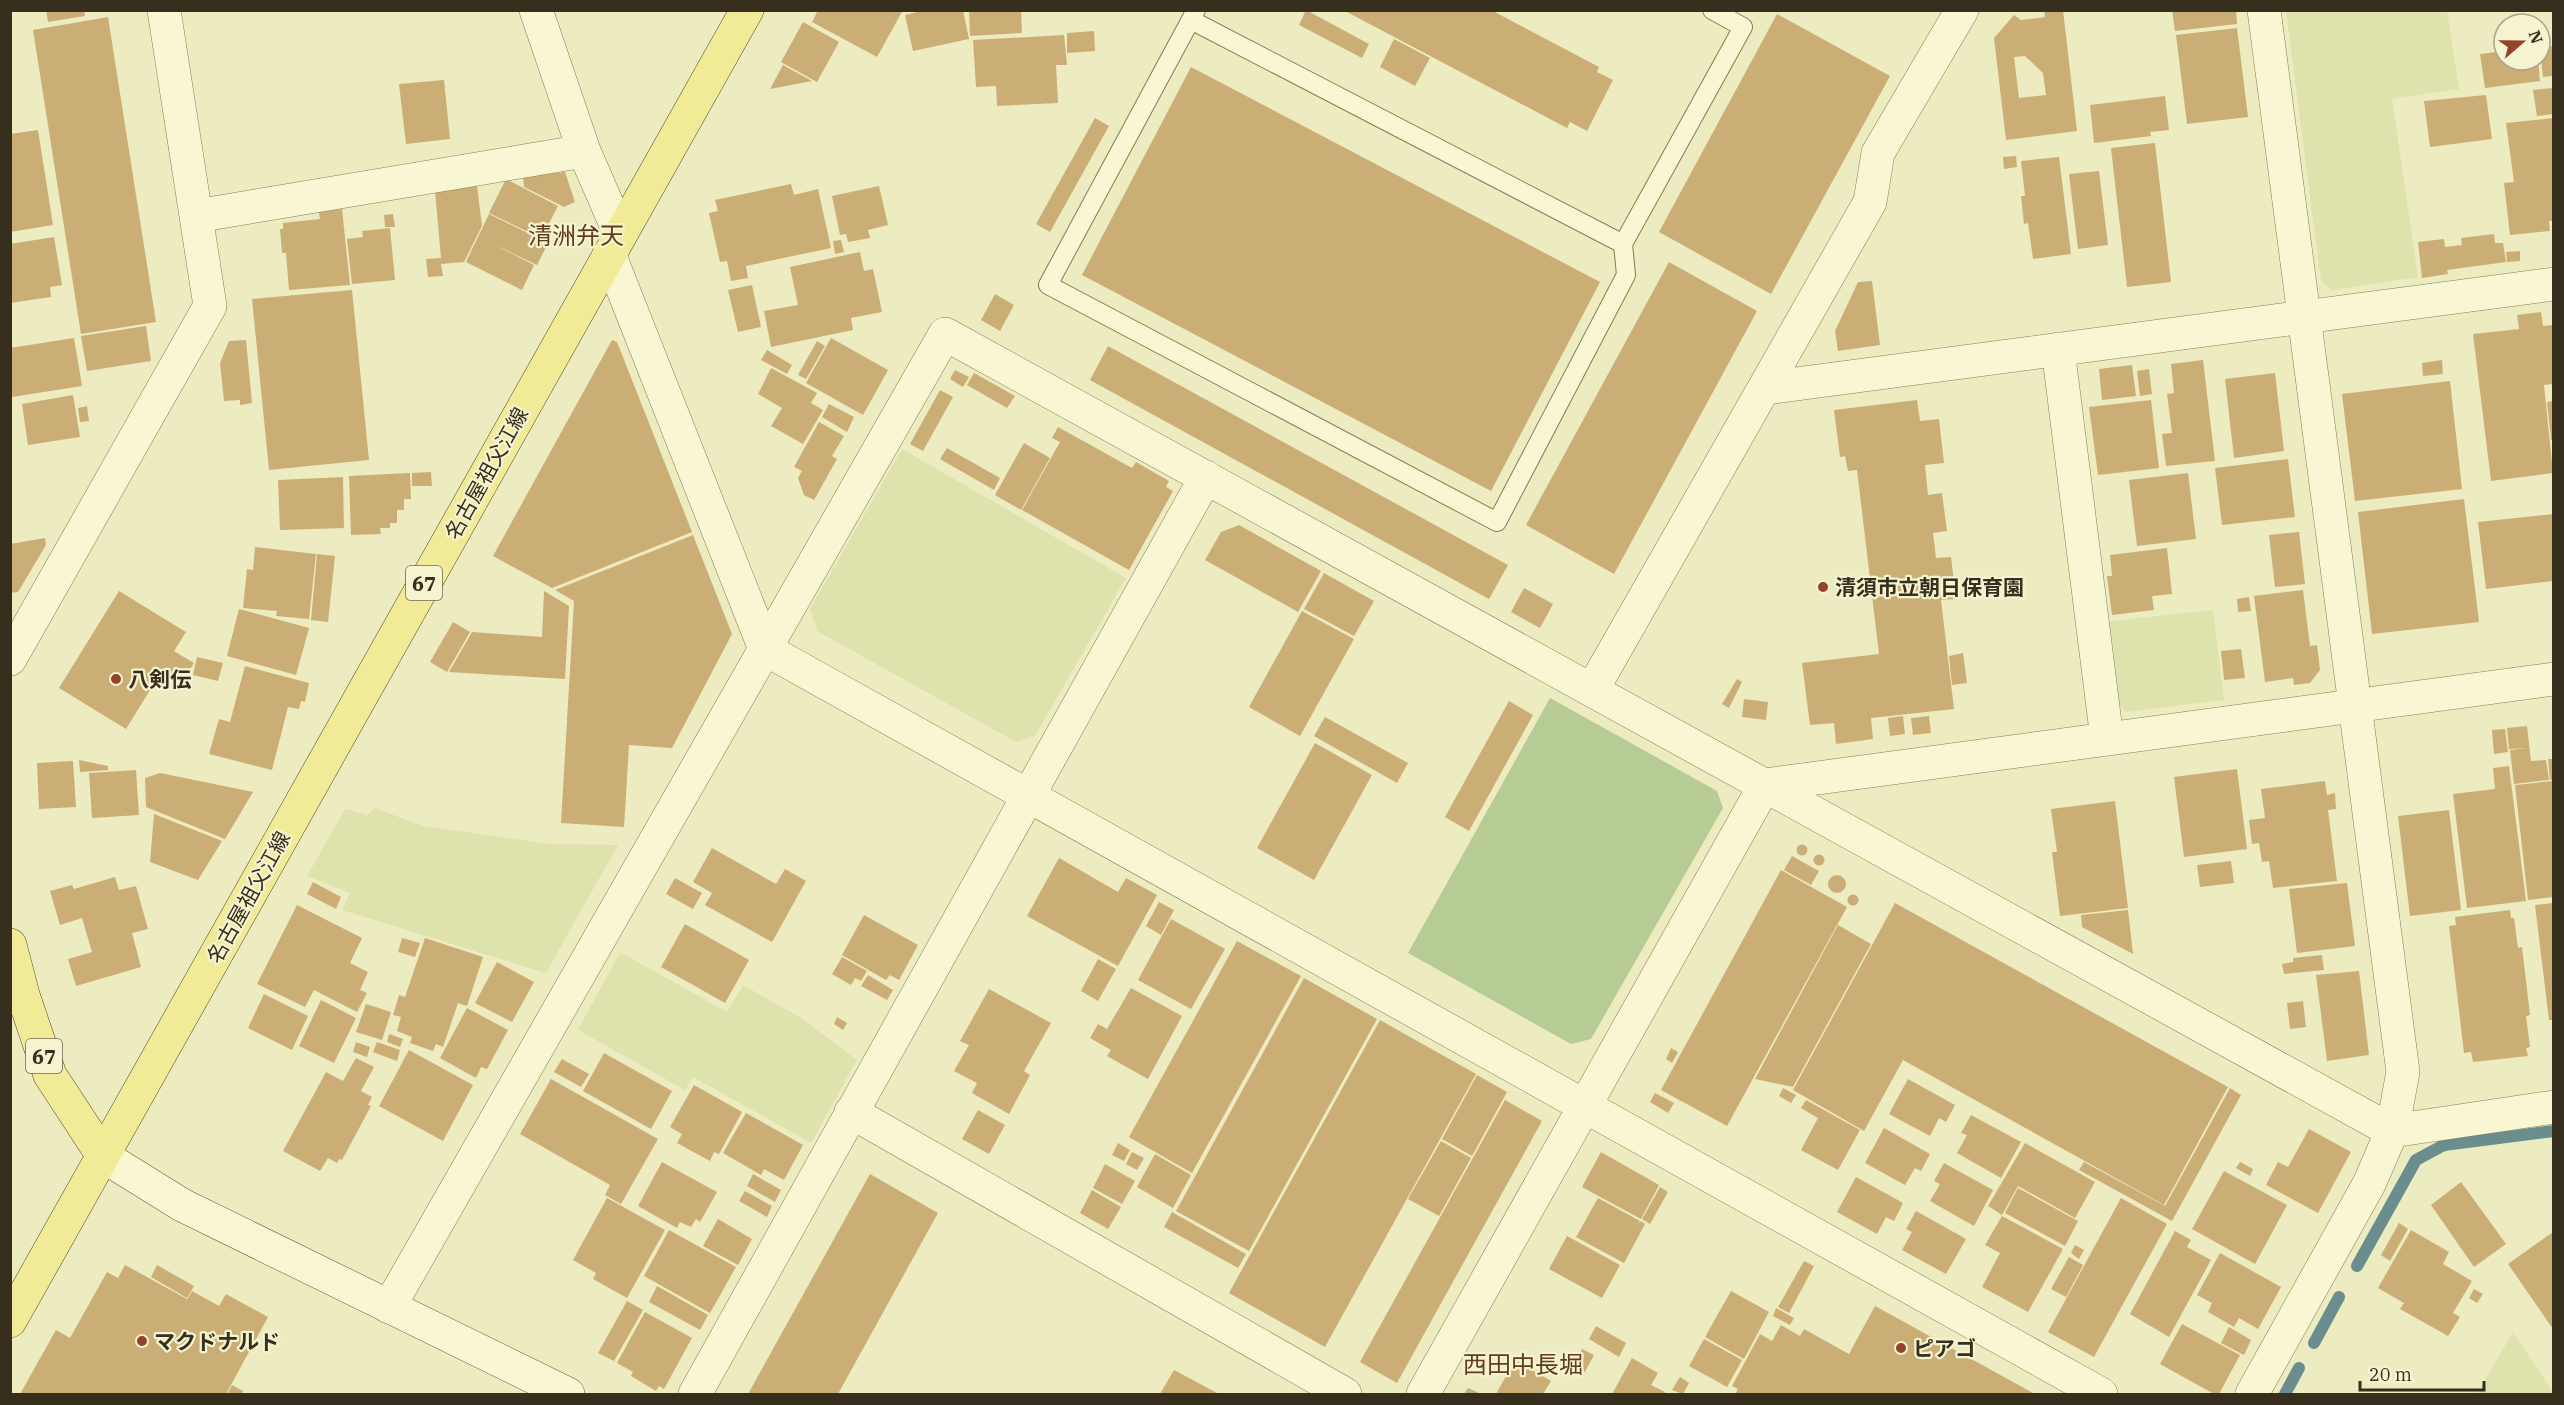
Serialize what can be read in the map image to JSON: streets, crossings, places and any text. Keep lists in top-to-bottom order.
{
  "streets": {
    "main road": ["名古屋祖父江線", "67"]
  },
  "crossings": [
    ["名古屋祖父江線", "67"]
  ],
  "districts": ["清洲弁天", "西田中長堀"],
  "places": [
    "清須市立朝日保育園",
    "八剣伝",
    "マクドナルド",
    "ピアゴ"
  ],
  "scale_bar": "20 m",
  "north": "right"
}
